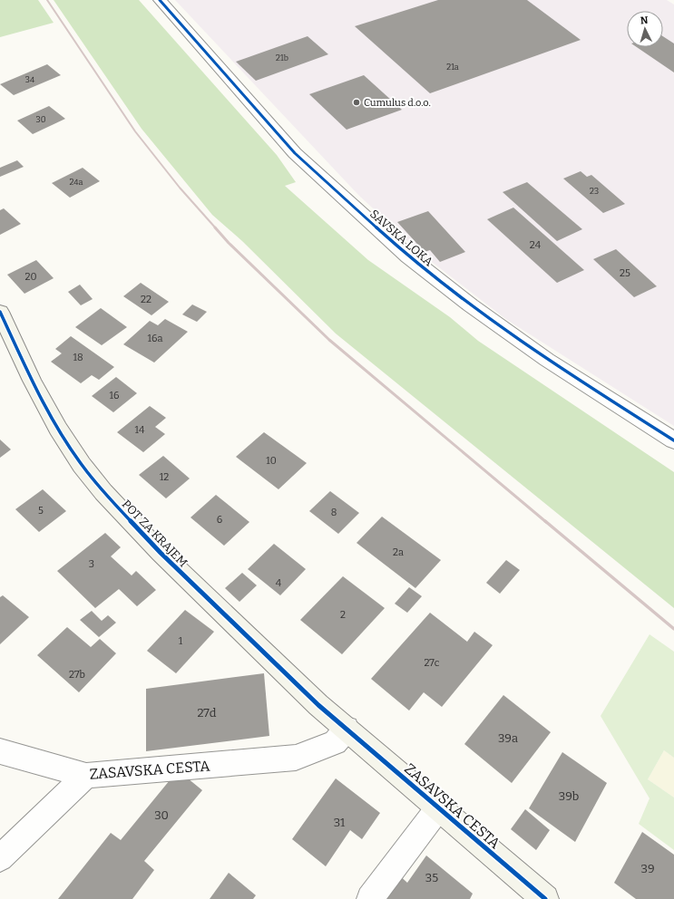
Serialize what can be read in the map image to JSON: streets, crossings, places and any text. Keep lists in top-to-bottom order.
{
  "streets": {
    "street": ["SAVSKA LOKA", "POT ZA KRAJEM", "ZASAVSKA CESTA"]
  },
  "crossings": [
    ["POT ZA KRAJEM", "ZASAVSKA CESTA"]
  ],
  "places": ["Cumulus d.o.o."],
  "house_numbers": [
    "21b",
    "21a",
    "34",
    "30",
    "24a",
    "23",
    "24",
    "25",
    "20",
    "22",
    "16a",
    "18",
    "16",
    "14",
    "10",
    "12",
    "5",
    "8",
    "6",
    "2a",
    "3",
    "4",
    "2",
    "1",
    "27c",
    "27b",
    "27d",
    "39a",
    "39b",
    "30",
    "31",
    "39",
    "35"
  ],
  "north": "top"
}
